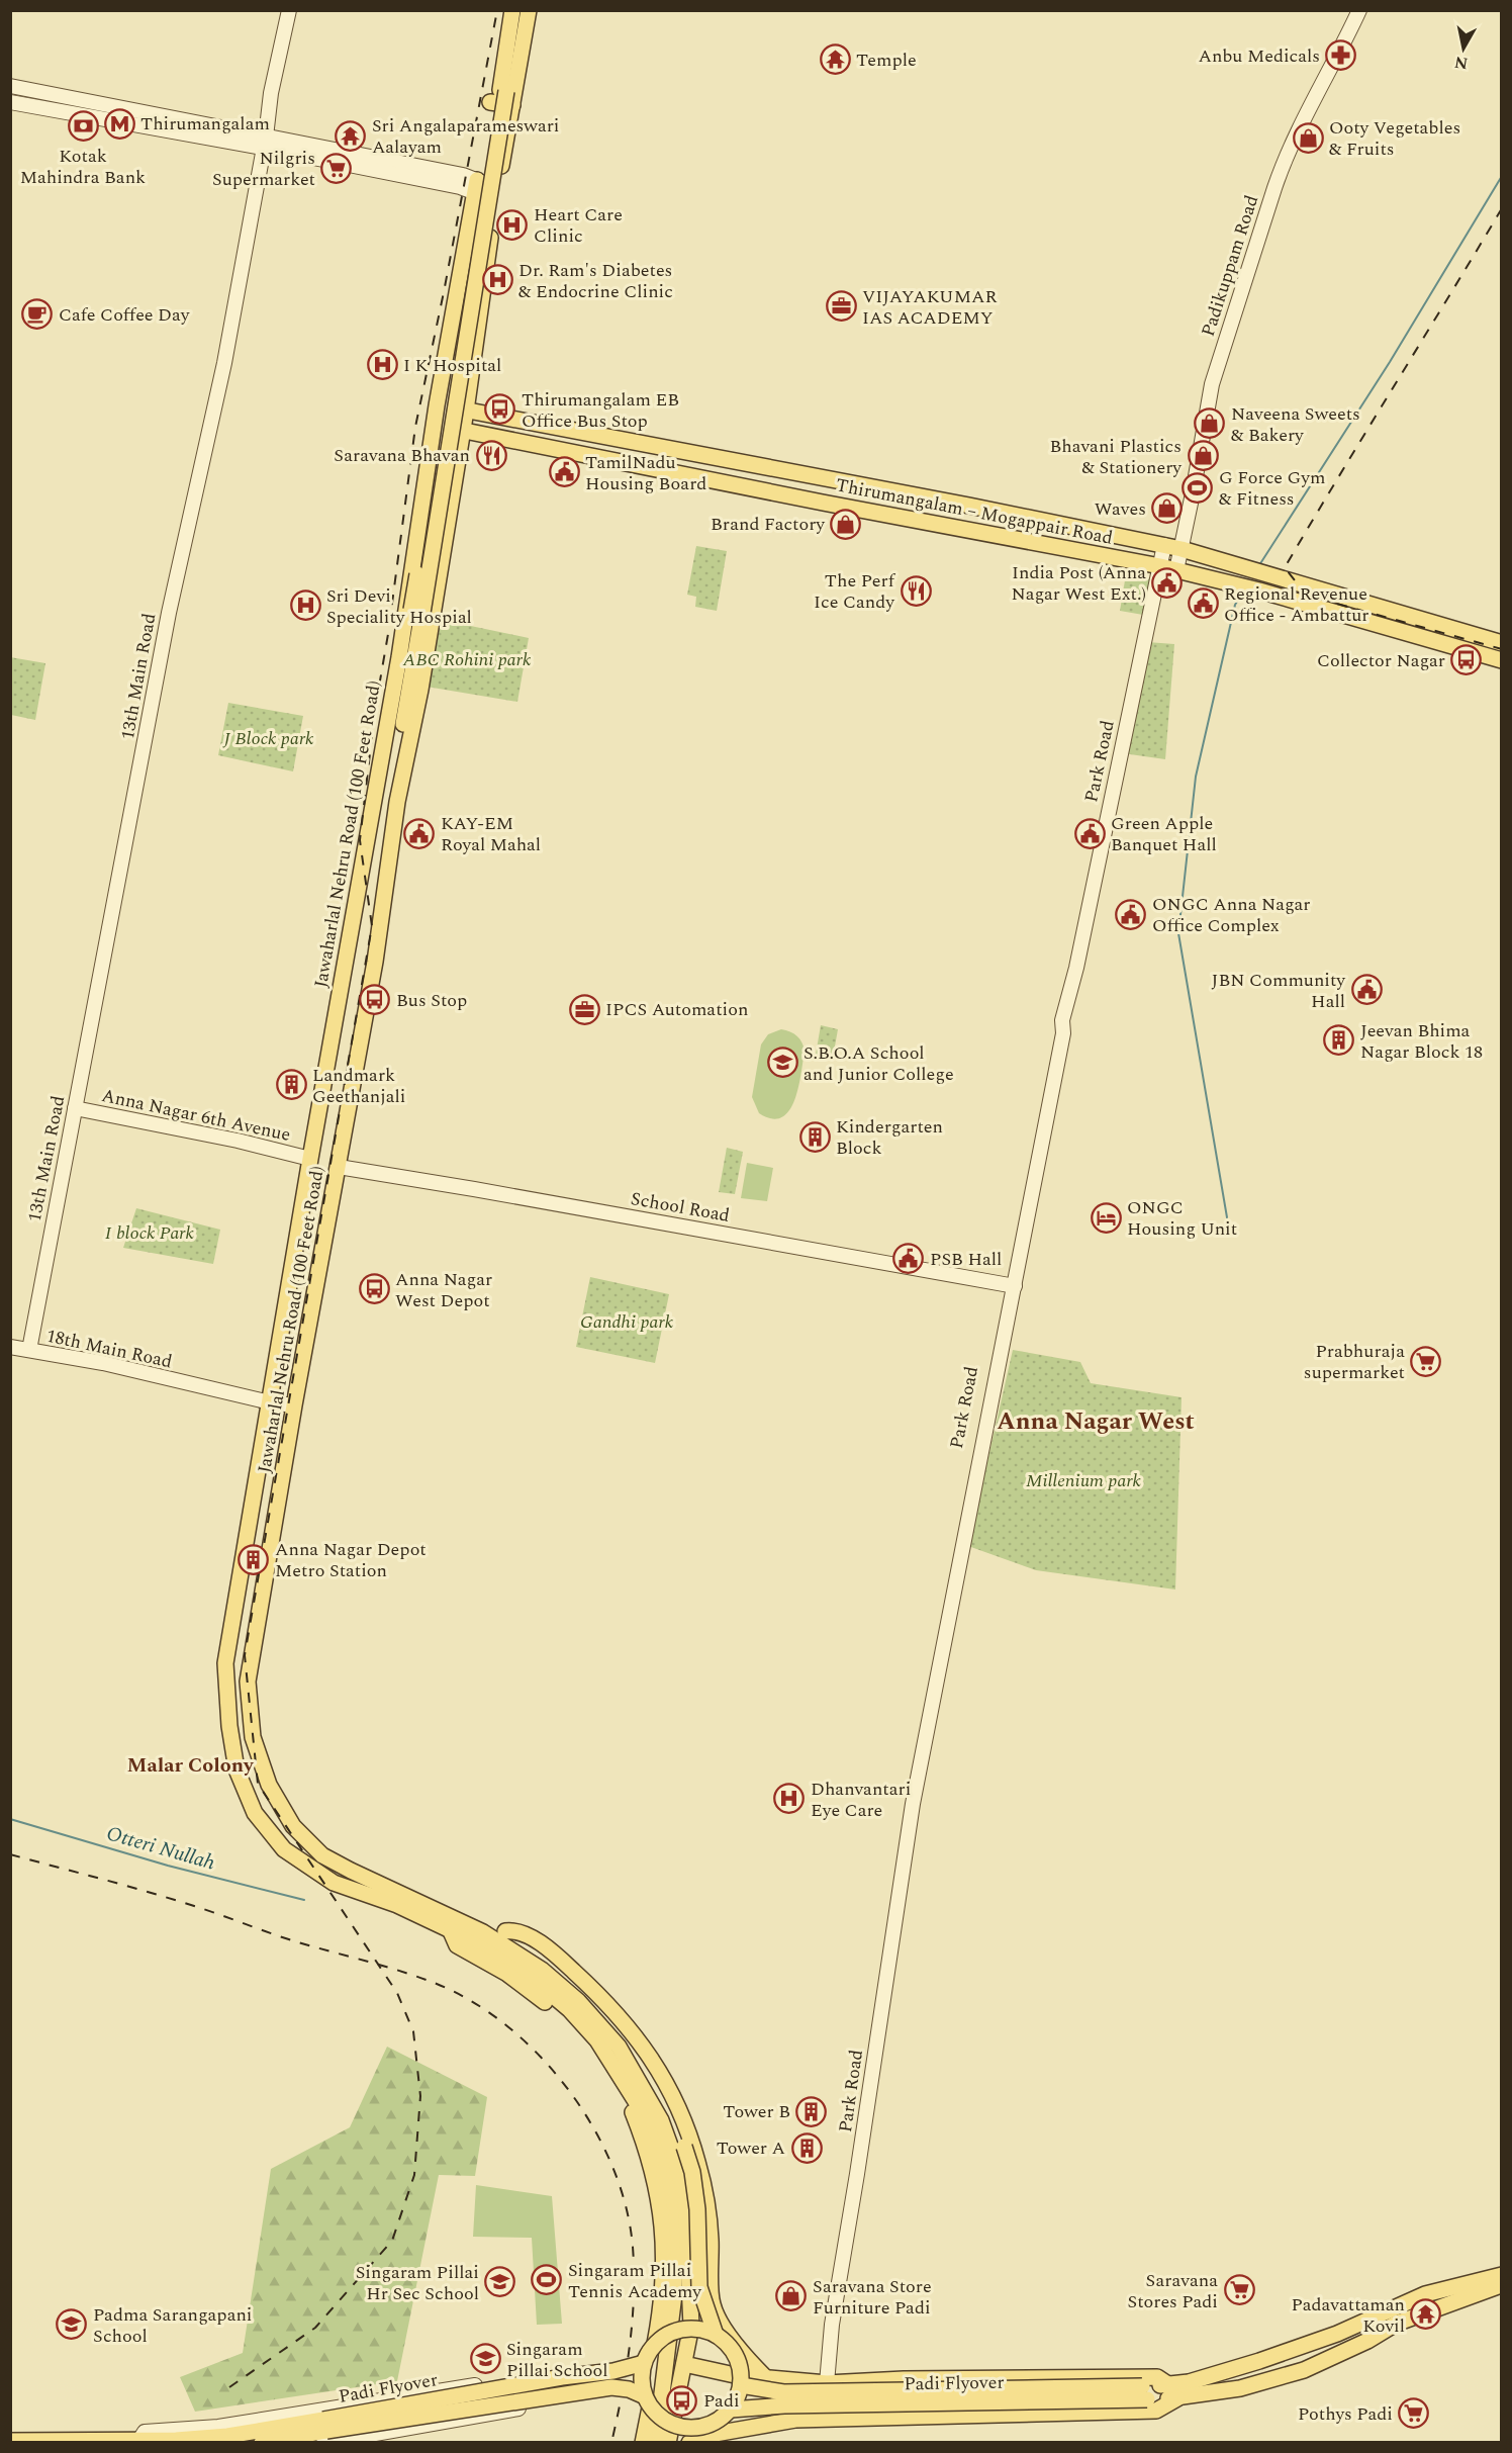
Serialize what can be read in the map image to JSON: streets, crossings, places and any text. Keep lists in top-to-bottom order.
{
  "streets": {
    "main road": ["Thirumangalam – Mogappair Road", "Jawaharlal Nehru Road (100 Feet Road)", "Padi Flyover"],
    "street": [
      "Padikuppam Road",
      "13th Main Road",
      "Park Road",
      "Anna Nagar 6th Avenue",
      "School Road",
      "18th Main Road"
    ]
  },
  "crossings": [
    ["Padikuppam Road", "Thirumangalam – Mogappair Road"],
    ["Thirumangalam – Mogappair Road", "Park Road"],
    ["Thirumangalam – Mogappair Road", "Jawaharlal Nehru Road (100 Feet Road)"],
    ["13th Main Road", "Anna Nagar 6th Avenue"],
    ["13th Main Road", "18th Main Road"],
    ["Park Road", "School Road"],
    ["Jawaharlal Nehru Road (100 Feet Road)", "Anna Nagar 6th Avenue"],
    ["Jawaharlal Nehru Road (100 Feet Road)", "School Road"],
    ["Jawaharlal Nehru Road (100 Feet Road)", "18th Main Road"]
  ],
  "districts": ["Anna Nagar West", "Malar Colony"],
  "water": ["Otteri Nullah"],
  "parks": [
    "ABC Rohini park",
    "J Block park",
    "I block Park",
    "Gandhi park",
    "Millenium park"
  ],
  "places": {
    "pharmacy": ["Anbu Medicals"],
    "temple": ["Temple", "Sri Angalaparameswari Aalayam", "Padavattaman Kovil"],
    "metro station": ["Thirumangalam"],
    "bank": ["Kotak Mahindra Bank"],
    "shop": [
      "Ooty Vegetables & Fruits",
      "Naveena Sweets & Bakery",
      "Bhavani Plastics & Stationery",
      "Waves",
      "Brand Factory",
      "Saravana Store Furniture Padi"
    ],
    "supermarket": [
      "Nilgris Supermarket",
      "Prabhuraja supermarket",
      "Saravana Stores Padi",
      "Pothys Padi"
    ],
    "hospital": [
      "Heart Care Clinic",
      "Dr. Ram's Diabetes & Endocrine Clinic",
      "I K Hospital",
      "Sri Devi Speciality Hospial",
      "Dhanvantari Eye Care"
    ],
    "office": ["VIJAYAKUMAR IAS ACADEMY", "IPCS Automation"],
    "cafe": ["Cafe Coffee Day"],
    "bus stop": [
      "Thirumangalam EB Office Bus Stop",
      "Collector Nagar",
      "Bus Stop",
      "Anna Nagar West Depot",
      "Padi"
    ],
    "restaurant": ["Saravana Bhavan", "The Perf Ice Candy"],
    "public building": [
      "TamilNadu Housing Board",
      "India Post (Anna Nagar West Ext.)",
      "Regional Revenue Office - Ambattur",
      "KAY-EM Royal Mahal",
      "Green Apple Banquet Hall",
      "ONGC Anna Nagar Office Complex",
      "JBN Community Hall",
      "PSB Hall"
    ],
    "sports": ["G Force Gym & Fitness", "Singaram Pillai Tennis Academy"],
    "building": [
      "Jeevan Bhima Nagar Block 18",
      "Landmark Geethanjali",
      "Kindergarten Block",
      "Anna Nagar Depot Metro Station",
      "Tower B",
      "Tower A"
    ],
    "school or university": [
      "S.B.O.A School and Junior College",
      "Singaram Pillai Hr Sec School",
      "Padma Sarangapani School",
      "Singaram Pillai School"
    ],
    "hotel": ["ONGC Housing Unit"]
  },
  "north": "bottom"
}
